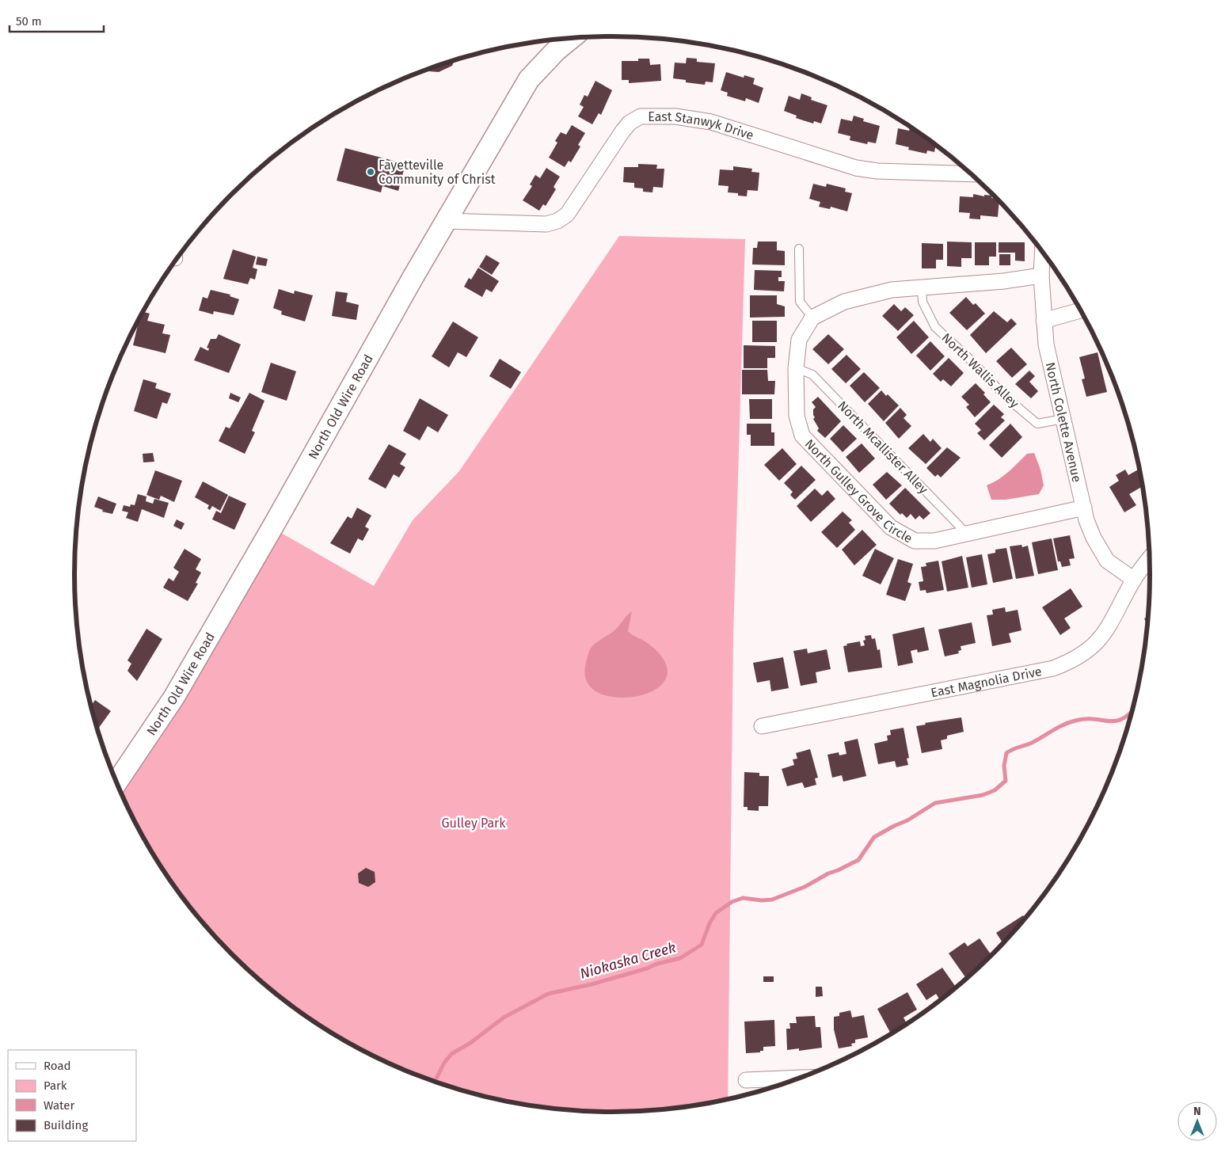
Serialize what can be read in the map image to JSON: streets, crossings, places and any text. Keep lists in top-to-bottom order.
{
  "streets": {
    "street": [
      "East Stanwyk Drive",
      "North Old Wire Road",
      "North Colette Avenue",
      "North Gulley Grove Circle",
      "East Magnolia Drive"
    ],
    "lane": ["North Wallis Alley", "North Mcallister Alley"]
  },
  "crossings": [
    ["East Stanwyk Drive", "North Old Wire Road"],
    ["North Wallis Alley", "North Colette Avenue"],
    ["North Colette Avenue", "North Gulley Grove Circle"],
    ["North Colette Avenue", "East Magnolia Drive"],
    ["North Mcallister Alley", "North Gulley Grove Circle"]
  ],
  "water": ["Niokaska Creek"],
  "parks": ["Gulley Park"],
  "places": ["Fayetteville Community of Christ"],
  "legend": [
    "Road",
    "Park",
    "Water",
    "Building"
  ],
  "scale_bar": "50 m",
  "north": "top"
}
